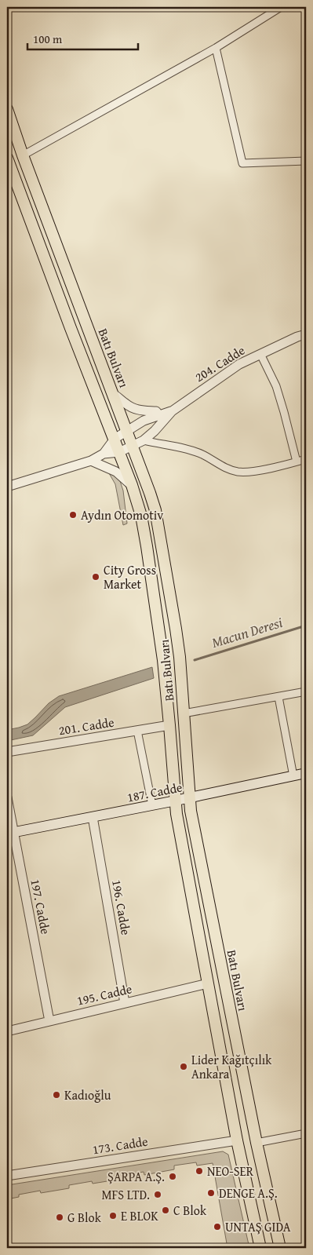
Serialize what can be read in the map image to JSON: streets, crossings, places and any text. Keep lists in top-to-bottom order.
{
  "streets": {
    "main road": ["Batı Bulvarı", "187. Cadde"],
    "street": [
      "204. Cadde",
      "201. Cadde",
      "197. Cadde",
      "196. Cadde",
      "195. Cadde",
      "173. Cadde"
    ]
  },
  "crossings": [
    ["Batı Bulvarı", "204. Cadde"],
    ["Batı Bulvarı", "201. Cadde"],
    ["Batı Bulvarı", "187. Cadde"],
    ["Batı Bulvarı", "195. Cadde"],
    ["Batı Bulvarı", "173. Cadde"],
    ["187. Cadde", "197. Cadde"],
    ["187. Cadde", "196. Cadde"],
    ["197. Cadde", "195. Cadde"],
    ["196. Cadde", "195. Cadde"]
  ],
  "water": ["Macun Deresi"],
  "places": [
    "Aydın Otomotiv",
    "City Gross Market",
    "Lider Kağıtçılık Ankara",
    "Kadıoğlu",
    "NEO-SER",
    "ŞARPA A.Ş.",
    "DENGE A.Ş.",
    "MFS LTD.",
    "C Blok",
    "E BLOK",
    "G Blok",
    "UNTAŞ GIDA"
  ],
  "scale_bar": "100 m"
}
